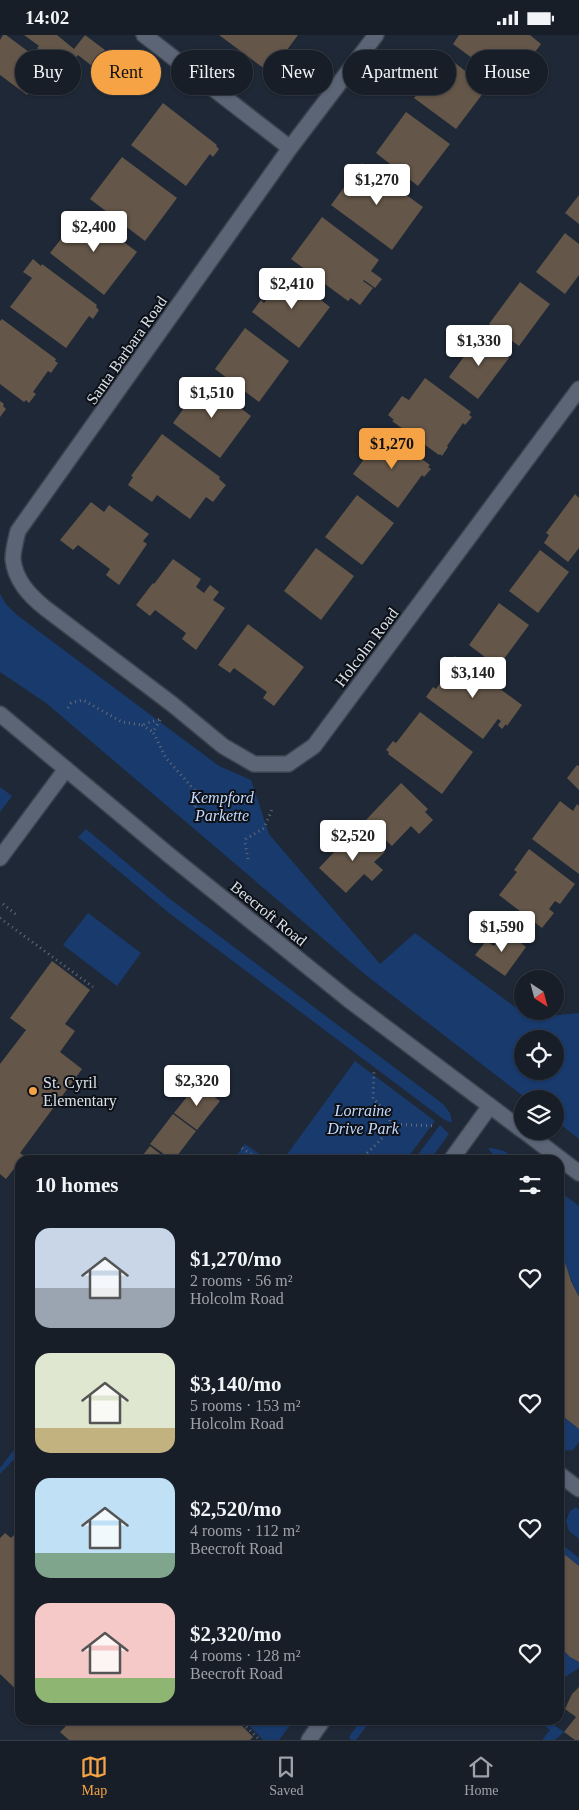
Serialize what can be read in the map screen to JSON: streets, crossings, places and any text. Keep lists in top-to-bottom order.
{
  "streets": {
    "street": ["Santa Barbara Road", "Holcolm Road", "Beecroft Road"]
  },
  "crossings": [
    ["Santa Barbara Road", "Holcolm Road"]
  ],
  "parks": ["Kempford Parkette", "Lorraine Drive Park"],
  "places": ["St. Cyril Elementary"],
  "north": "bottom right",
  "page": {
    "status": "14:02",
    "chip": [
      "Buy",
      "Rent",
      "Filters",
      "New",
      "Apartment",
      "House"
    ],
    "price": [
      "$1,270",
      "$2,400",
      "$2,410",
      "$1,330",
      "$1,510",
      "$1,270",
      "$3,140",
      "$2,520",
      "$1,590",
      "$2,320"
    ],
    "heading": "10 homes",
    "list": [
      {
        "name": "$1,270/mo",
        "note": "2 rooms · 56 m² · Holcolm Road"
      },
      {
        "name": "$3,140/mo",
        "note": "5 rooms · 153 m² · Holcolm Road"
      },
      {
        "name": "$2,520/mo",
        "note": "4 rooms · 112 m² · Beecroft Road"
      },
      {
        "name": "$2,320/mo",
        "note": "4 rooms · 128 m² · Beecroft Road"
      }
    ],
    "tabs": ["Map", "Saved", "Home"]
  }
}
